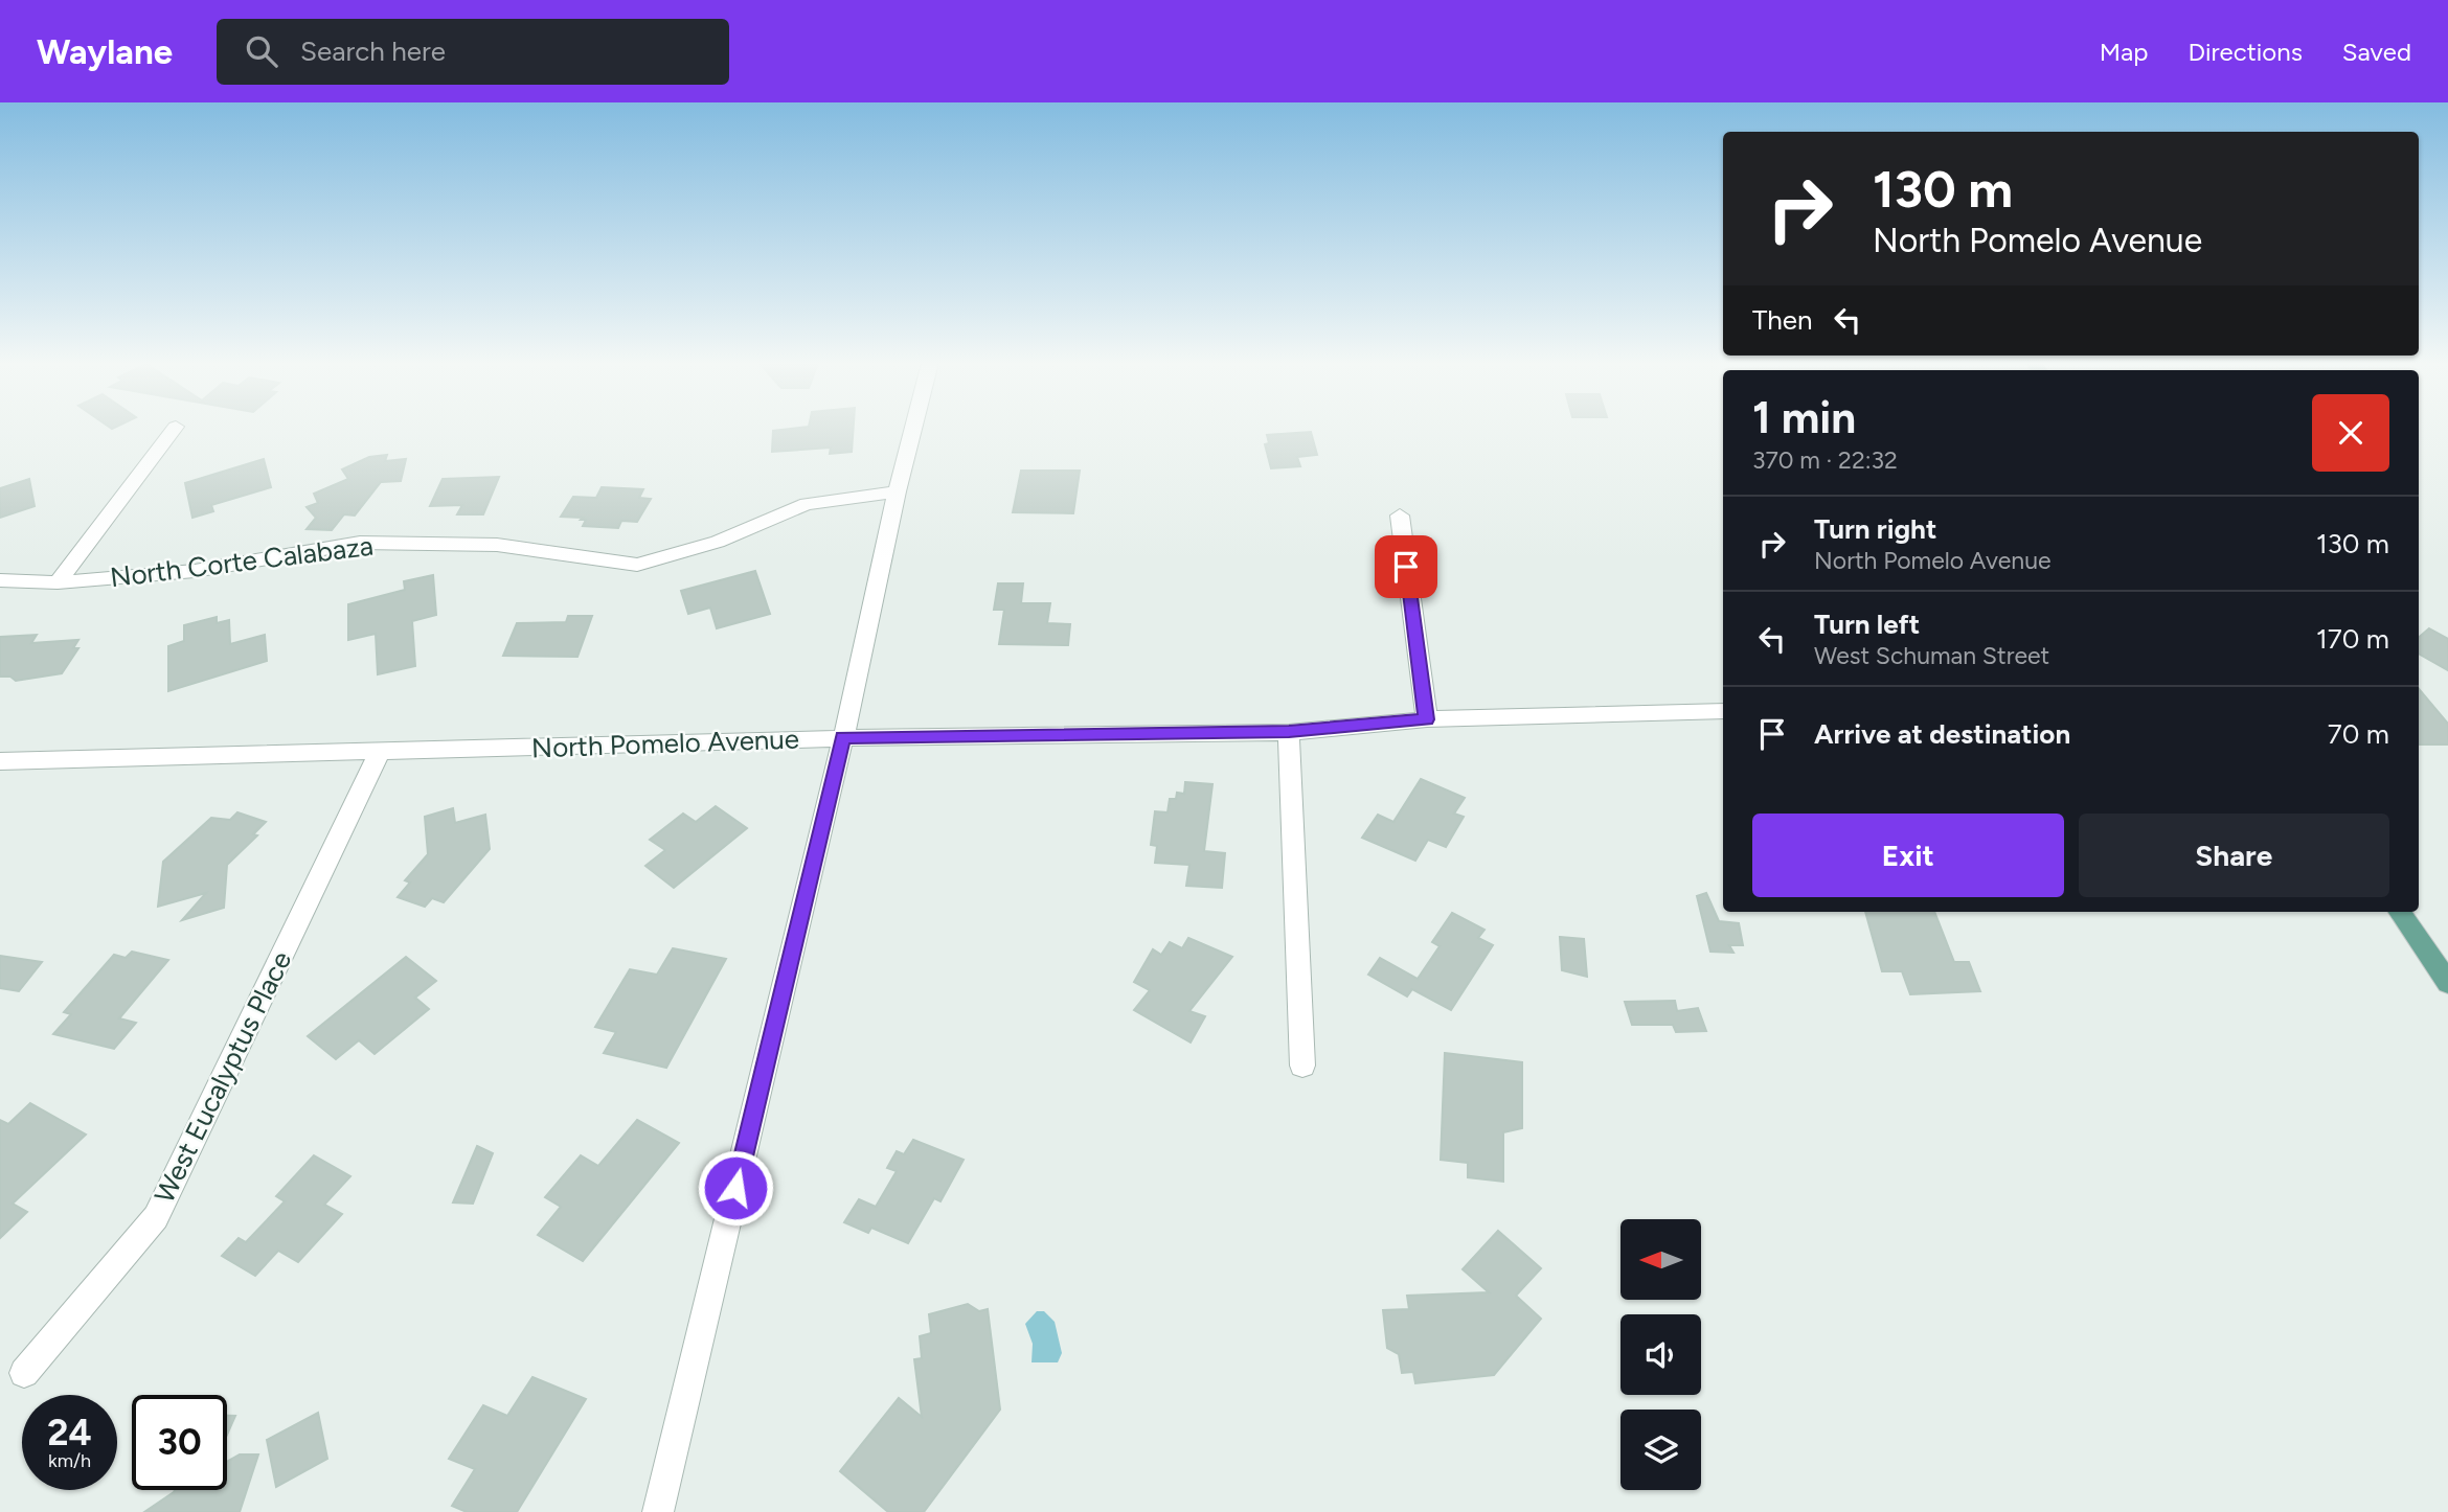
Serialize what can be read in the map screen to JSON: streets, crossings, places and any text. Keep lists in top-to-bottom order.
{
  "streets": {
    "street": ["North Corte Calabaza", "North Pomelo Avenue", "West Eucalyptus Place"]
  },
  "crossings": [
    ["North Pomelo Avenue", "West Eucalyptus Place"]
  ],
  "north": "left",
  "page": {
    "header": "Waylane",
    "search": "Search here",
    "nav": ["Map", "Directions", "Saved"],
    "turn": ["130 m", "North Pomelo Avenue"],
    "then": "Then",
    "heading": ["1 min", "370 m · 22:32"],
    "list": [
      {
        "name": "Turn right",
        "note": "North Pomelo Avenue",
        "value": "130 m"
      },
      {
        "name": "Turn left",
        "note": "West Schuman Street",
        "value": "170 m"
      },
      {
        "name": "Arrive at destination",
        "value": "70 m"
      }
    ],
    "buttons": ["Exit", "Share"],
    "speed": "24 km/h",
    "limit": "30"
  }
}
